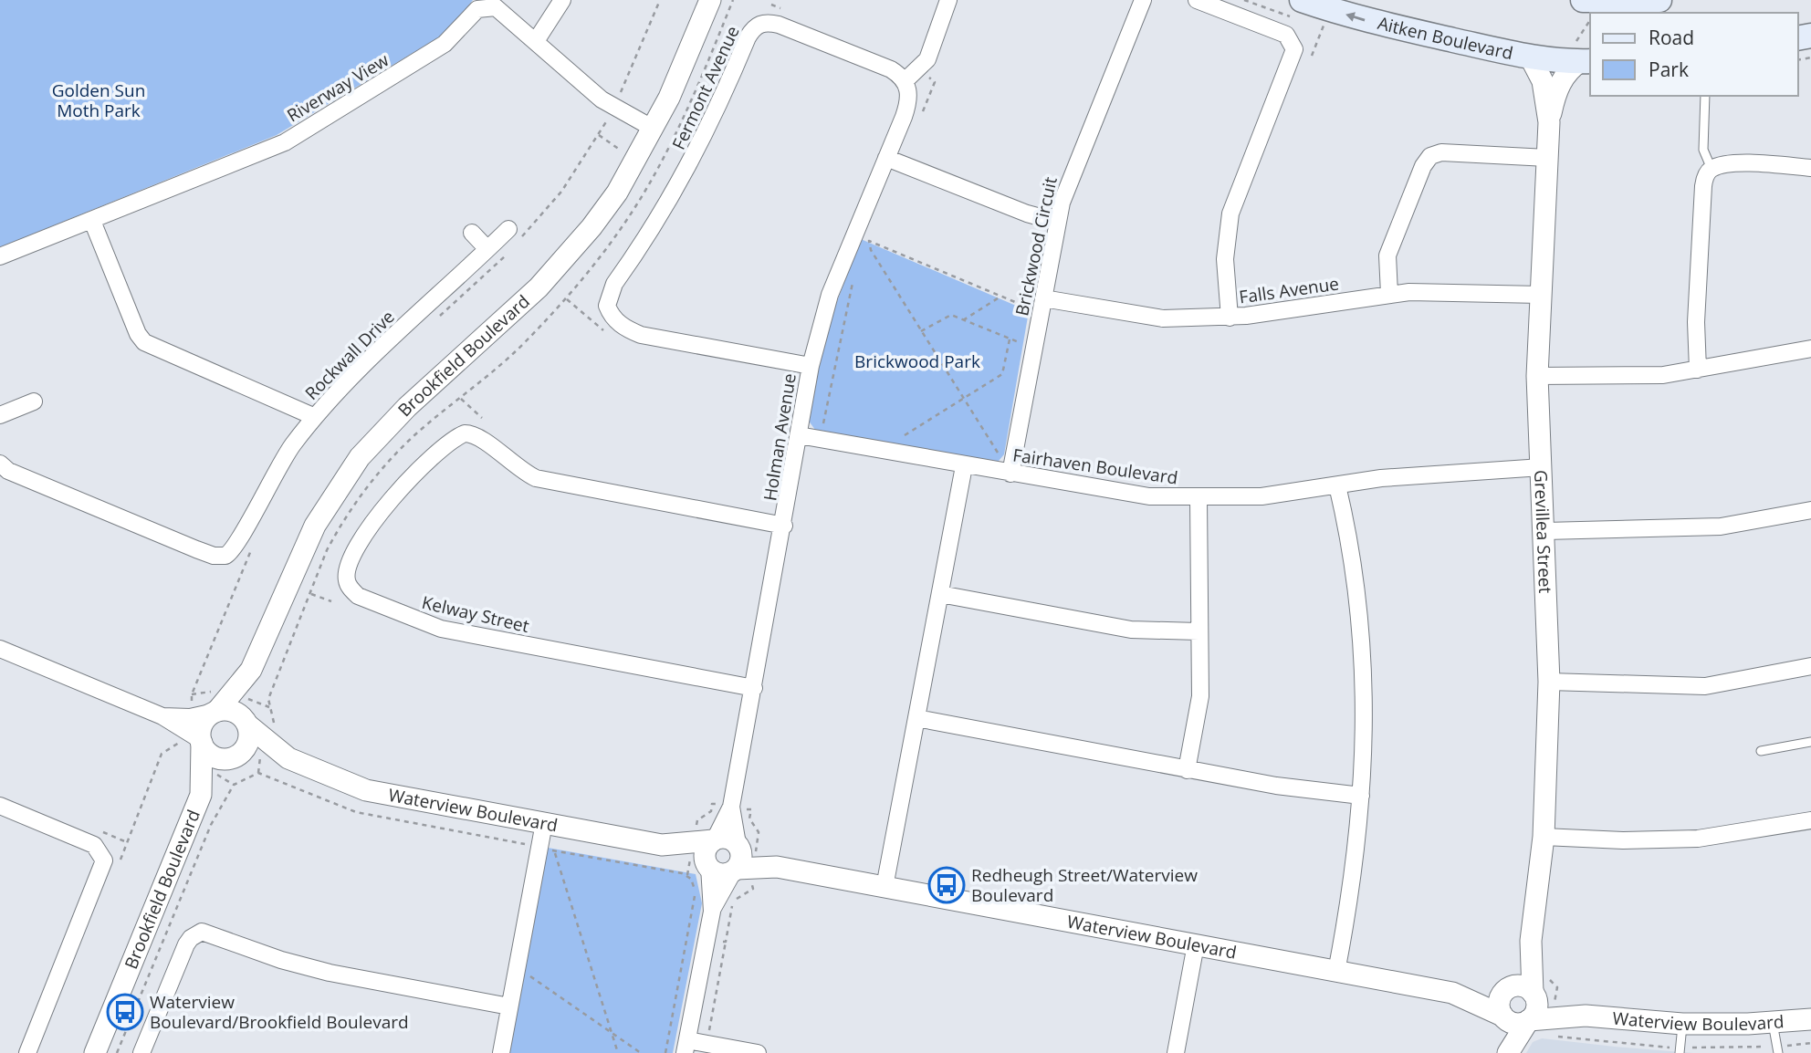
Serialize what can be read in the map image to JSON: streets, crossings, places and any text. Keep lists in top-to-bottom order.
{
  "streets": {
    "main road": ["Aitken Boulevard"],
    "street": [
      "Riverway View",
      "Fermont Avenue",
      "Brickwood Circuit",
      "Falls Avenue",
      "Rockwall Drive",
      "Brookfield Boulevard",
      "Holman Avenue",
      "Fairhaven Boulevard",
      "Grevillea Street",
      "Kelway Street",
      "Waterview Boulevard"
    ]
  },
  "crossings": [
    ["Riverway View", "Brookfield Boulevard"],
    ["Fermont Avenue", "Holman Avenue"],
    ["Brickwood Circuit", "Falls Avenue"],
    ["Brickwood Circuit", "Fairhaven Boulevard"],
    ["Falls Avenue", "Grevillea Street"],
    ["Brookfield Boulevard", "Waterview Boulevard"],
    ["Holman Avenue", "Fairhaven Boulevard"],
    ["Holman Avenue", "Kelway Street"],
    ["Holman Avenue", "Waterview Boulevard"],
    ["Fairhaven Boulevard", "Grevillea Street"],
    ["Grevillea Street", "Waterview Boulevard"]
  ],
  "one_way": ["Aitken Boulevard"],
  "parks": ["Golden Sun Moth Park", "Brickwood Park"],
  "places": {
    "bus stop": ["Redheugh Street/Waterview Boulevard", "Waterview Boulevard/Brookfield Boulevard"]
  },
  "legend": ["Road", "Park"]
}
